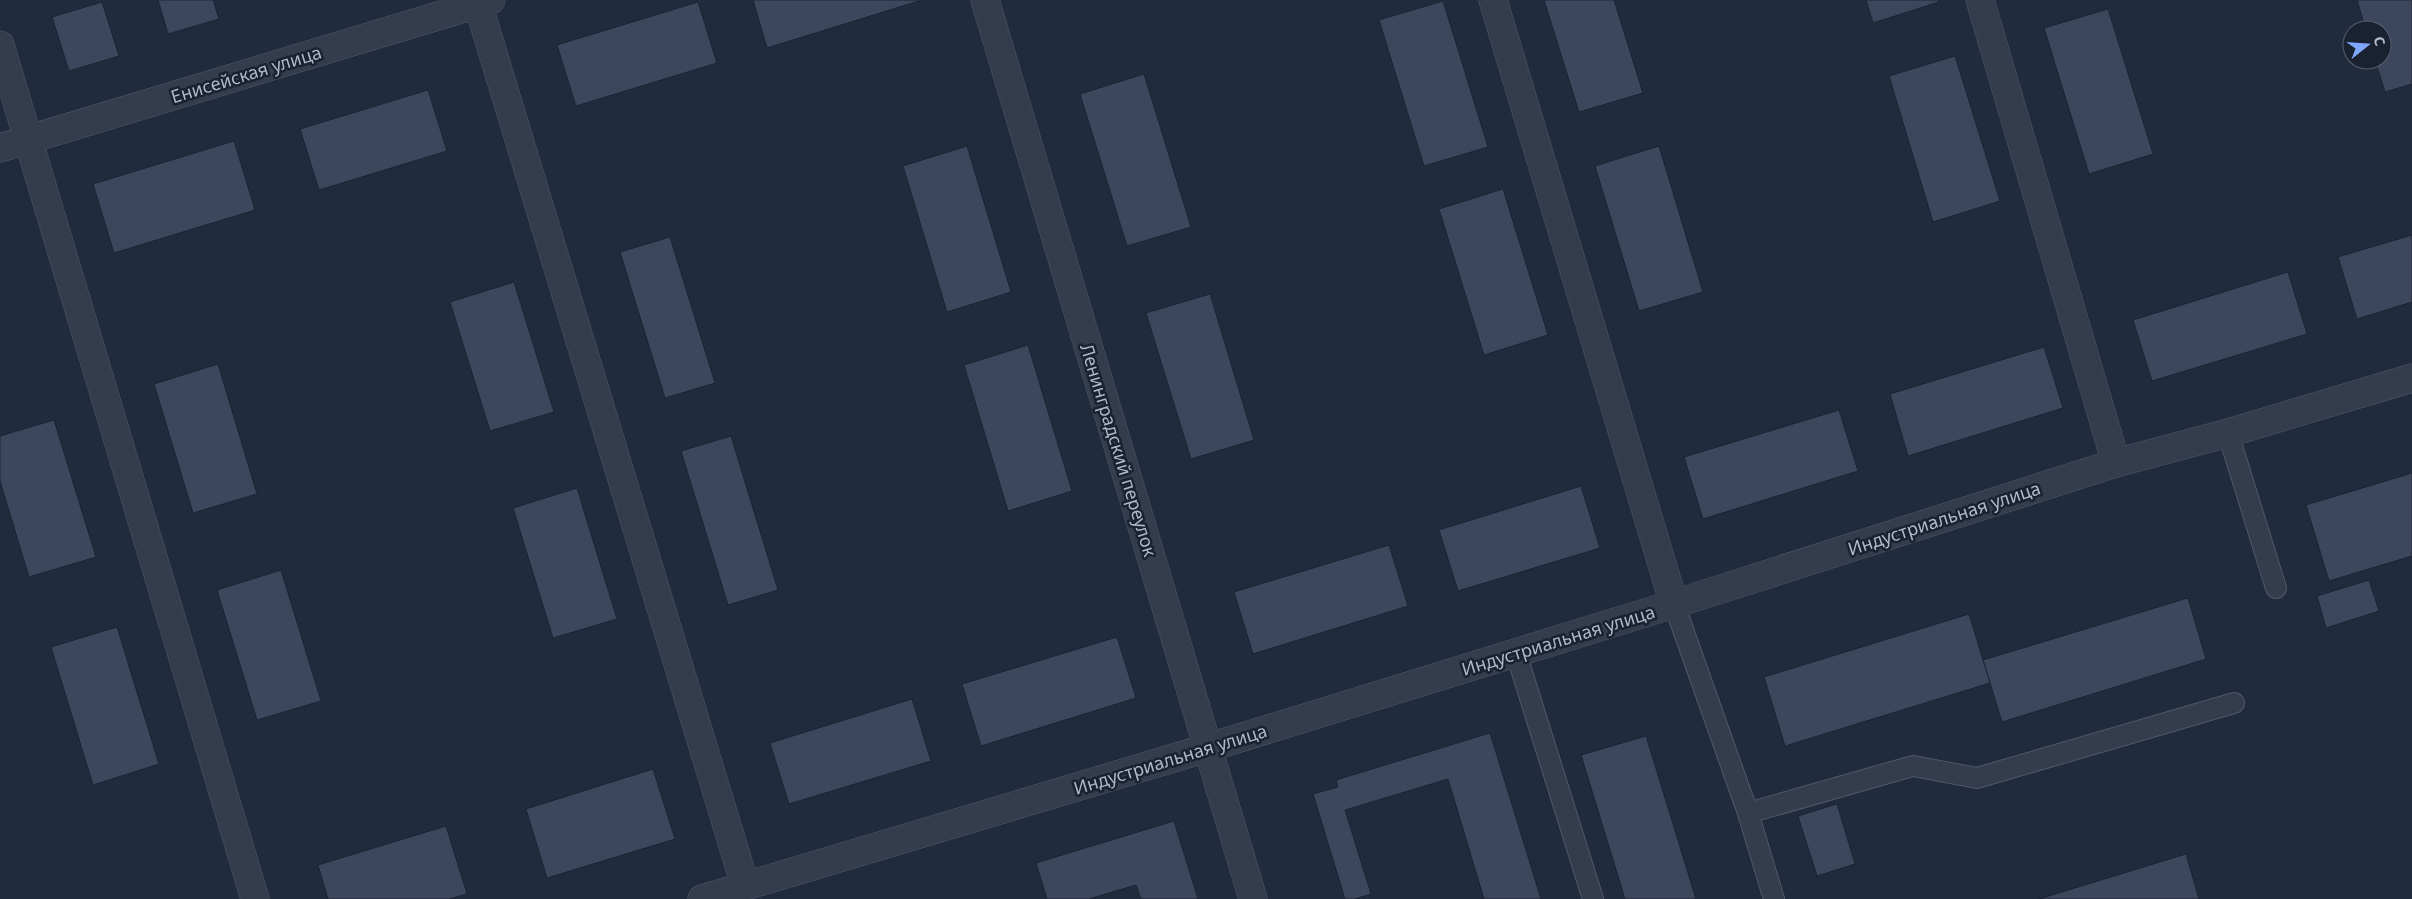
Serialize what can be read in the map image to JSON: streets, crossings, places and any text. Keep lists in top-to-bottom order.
{
  "streets": {
    "street": ["Енисейская улица", "Ленинградский переулок", "Индустриальная улица"]
  },
  "crossings": [
    ["Ленинградский переулок", "Индустриальная улица"]
  ],
  "north": "right"
}
